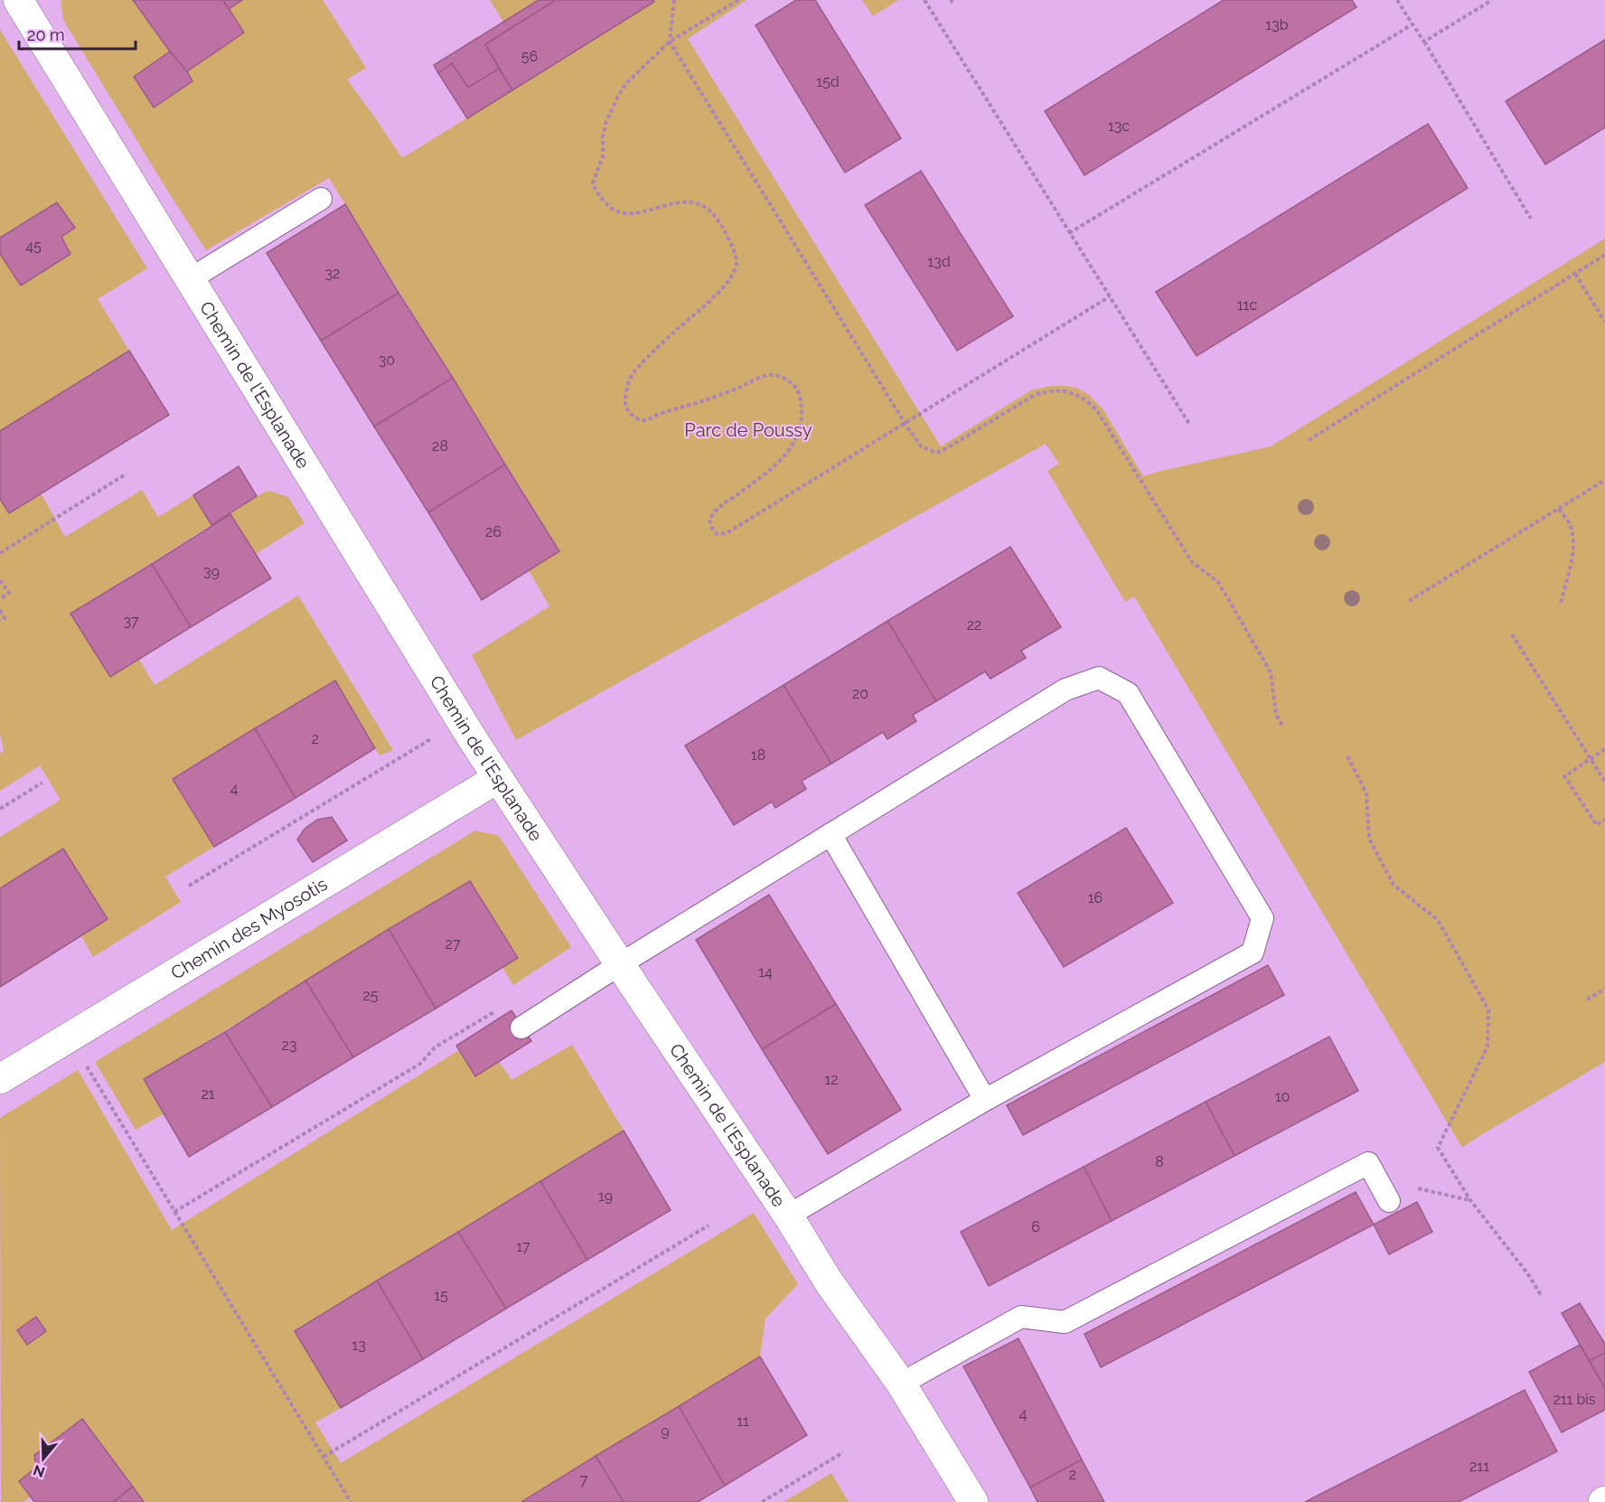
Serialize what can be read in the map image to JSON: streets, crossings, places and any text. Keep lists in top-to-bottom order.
{
  "streets": {
    "street": ["Chemin de l'Esplanade", "Chemin des Myosotis"]
  },
  "crossings": [
    ["Chemin de l'Esplanade", "Chemin des Myosotis"]
  ],
  "parks": ["Parc de Poussy"],
  "house_numbers": [
    "13b",
    "56",
    "15d",
    "13c",
    "45",
    "13d",
    "32",
    "11c",
    "30",
    "28",
    "26",
    "39",
    "37",
    "22",
    "20",
    "2",
    "18",
    "4",
    "16",
    "27",
    "14",
    "25",
    "23",
    "12",
    "21",
    "10",
    "8",
    "19",
    "6",
    "17",
    "15",
    "13",
    "211 bis",
    "4",
    "11",
    "9",
    "211",
    "2",
    "7"
  ],
  "scale_bar": "20 m",
  "north": "bottom"
}
